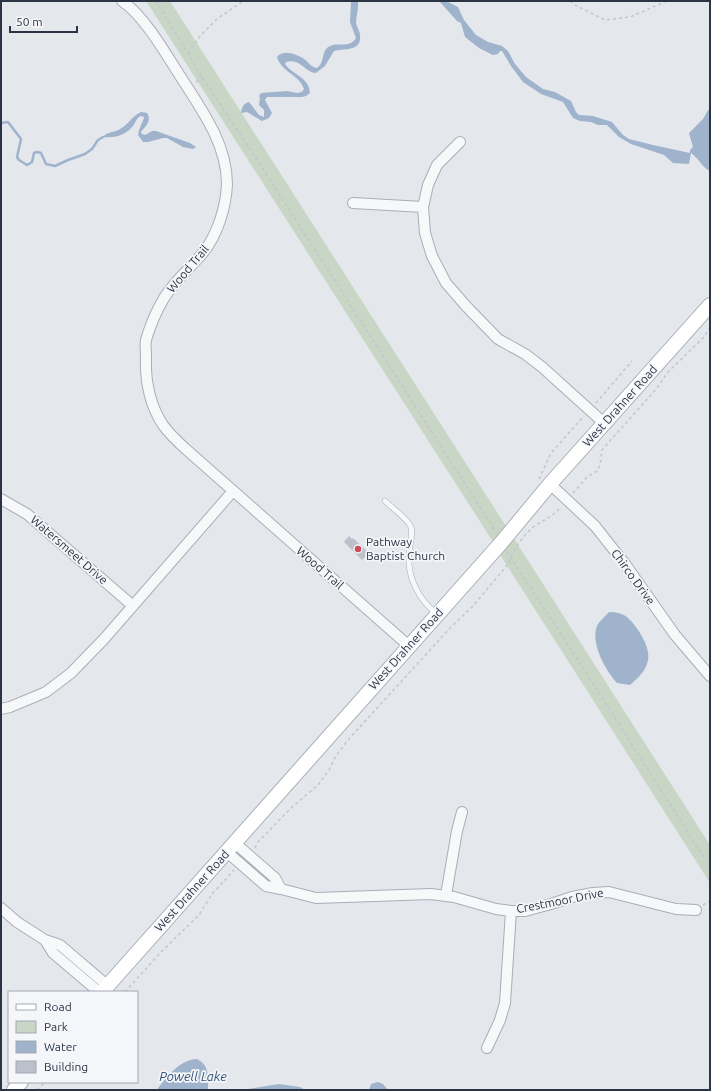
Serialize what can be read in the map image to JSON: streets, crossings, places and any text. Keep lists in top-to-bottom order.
{
  "streets": {
    "street": [
      "Wood Trail",
      "West Drahner Road",
      "Watersmeet Drive",
      "Chirco Drive",
      "Crestmoor Drive"
    ]
  },
  "crossings": [
    ["Wood Trail", "West Drahner Road"],
    ["West Drahner Road", "Chirco Drive"],
    ["West Drahner Road", "Crestmoor Drive"]
  ],
  "water": ["Powell Lake"],
  "places": ["Pathway Baptist Church"],
  "legend": [
    "Road",
    "Park",
    "Water",
    "Building"
  ],
  "scale_bar": "50 m"
}
